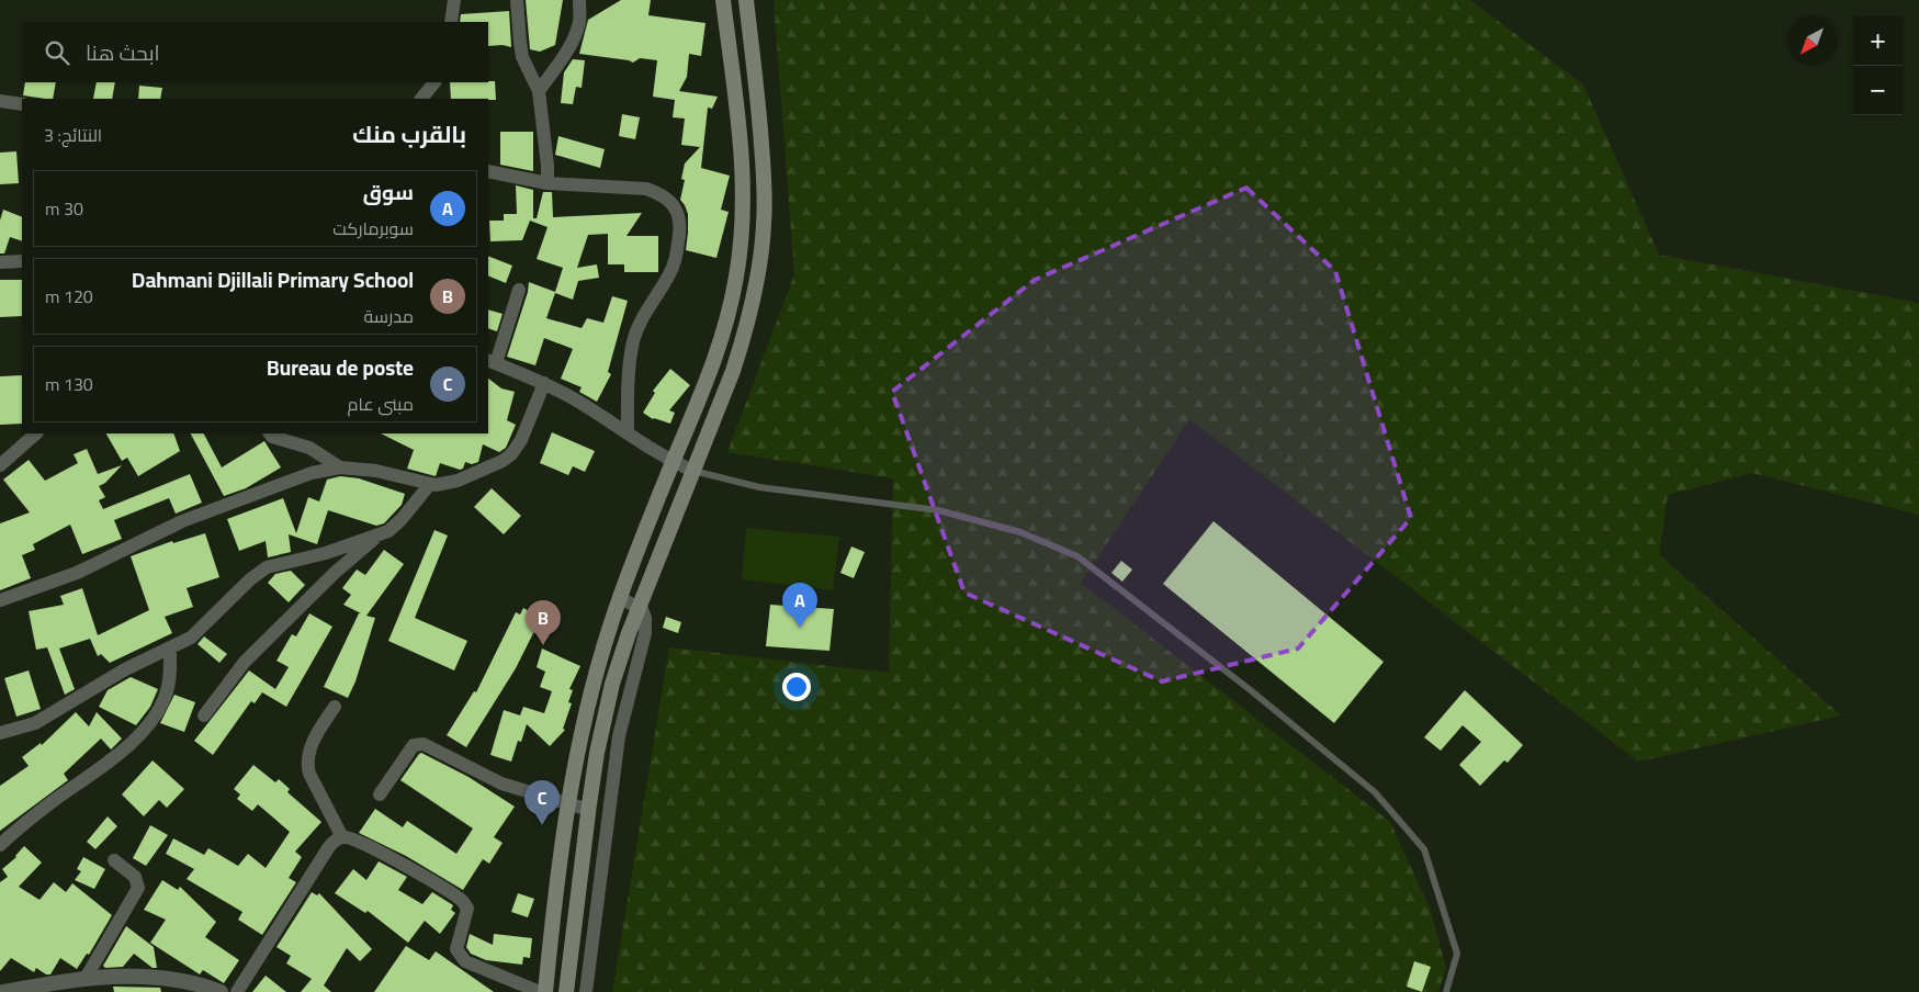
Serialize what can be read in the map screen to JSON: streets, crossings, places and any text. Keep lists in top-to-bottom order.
{
  "north": "bottom left",
  "page": {
    "map_buttons": ["+", "−"],
    "search": "ابحث هنا",
    "heading": ["بالقرب منك", "النتائج: 3"],
    "list": [
      {
        "mark": "A",
        "name": "سوق",
        "note": "سوبرماركت",
        "value": "30 m"
      },
      {
        "mark": "B",
        "name": "Dahmani Djillali Primary School",
        "note": "مدرسة",
        "value": "120 m"
      },
      {
        "mark": "C",
        "name": "Bureau de poste",
        "note": "مبنى عام",
        "value": "130 m"
      }
    ],
    "pins": ["A", "B", "C"]
  }
}
